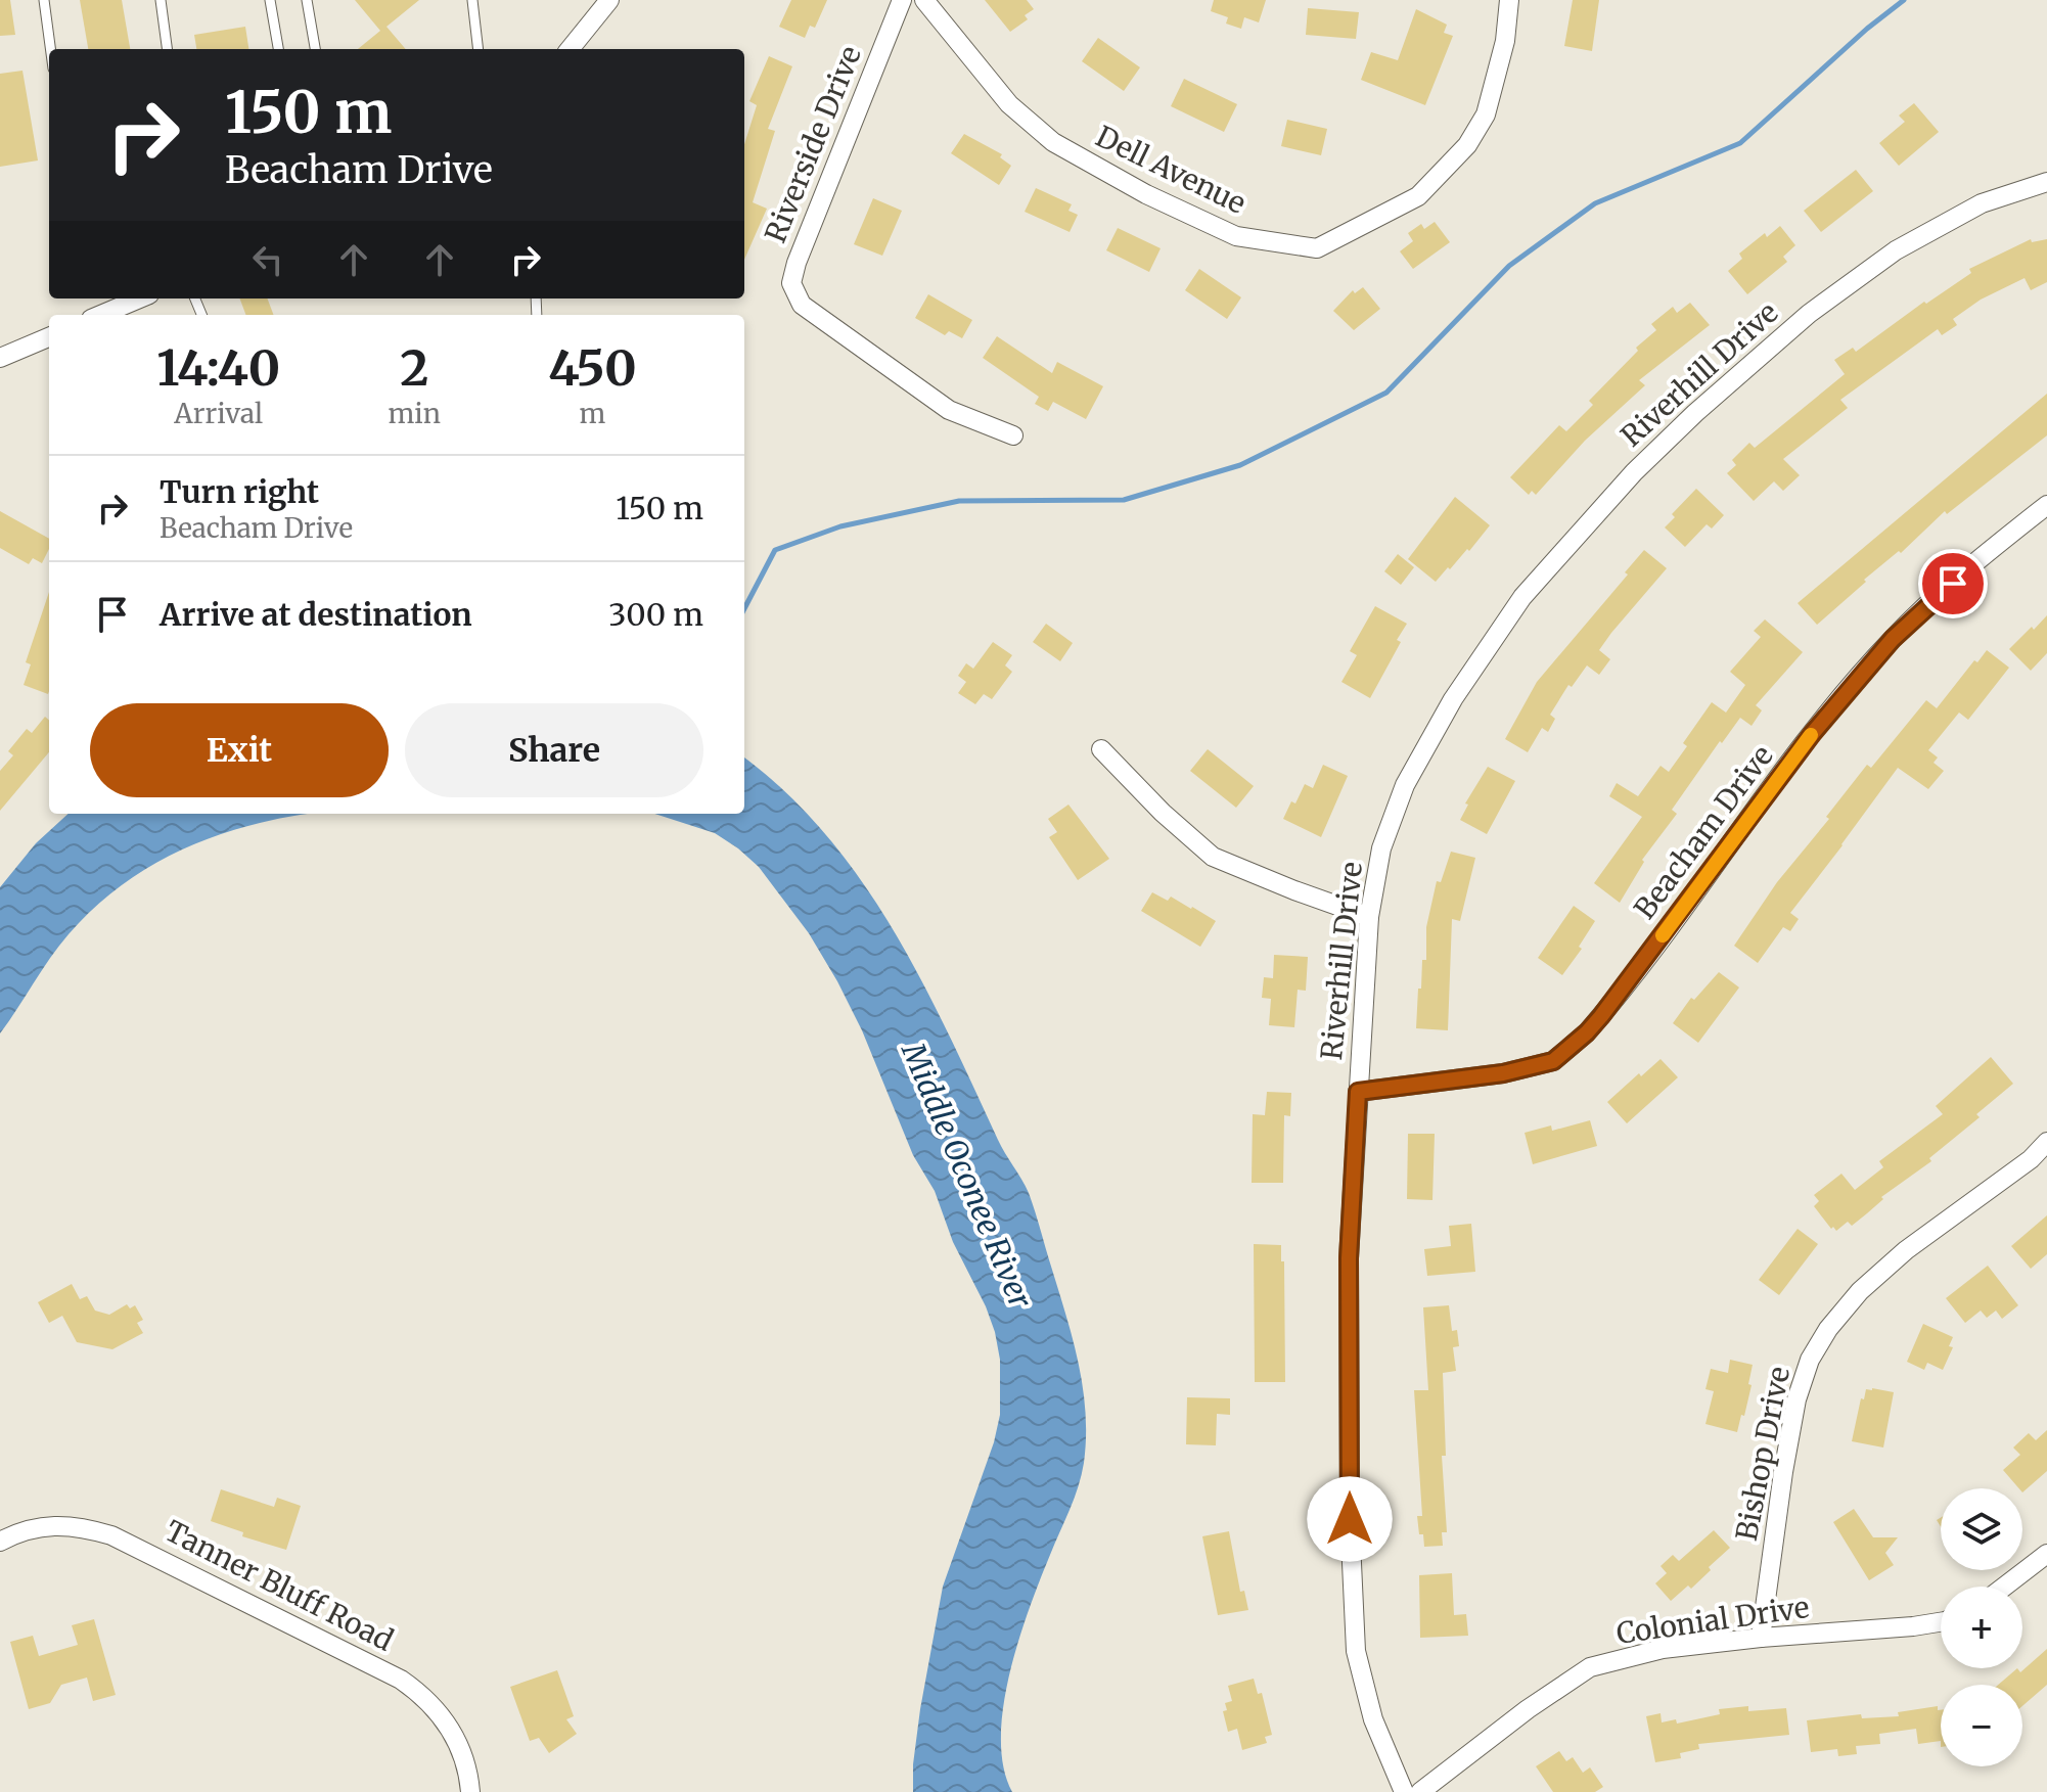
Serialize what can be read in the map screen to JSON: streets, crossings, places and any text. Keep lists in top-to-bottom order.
{
  "streets": {
    "street": [
      "Riverside Drive",
      "Dell Avenue",
      "Riverhill Drive",
      "Beacham Drive",
      "Bishop Drive",
      "Tanner Bluff Road",
      "Colonial Drive"
    ]
  },
  "crossings": [
    ["Riverhill Drive", "Beacham Drive"],
    ["Bishop Drive", "Colonial Drive"]
  ],
  "water": ["Middle Oconee River"],
  "page": {
    "turn": ["150 m", "Beacham Drive"],
    "eta": [
      "14:40",
      "Arrival",
      "2",
      "min",
      "450",
      "m"
    ],
    "list": [
      {
        "name": "Turn right",
        "note": "Beacham Drive",
        "value": "150 m"
      },
      {
        "name": "Arrive at destination",
        "value": "300 m"
      }
    ],
    "buttons": ["Exit", "Share"],
    "map_buttons": ["+", "−"]
  }
}
